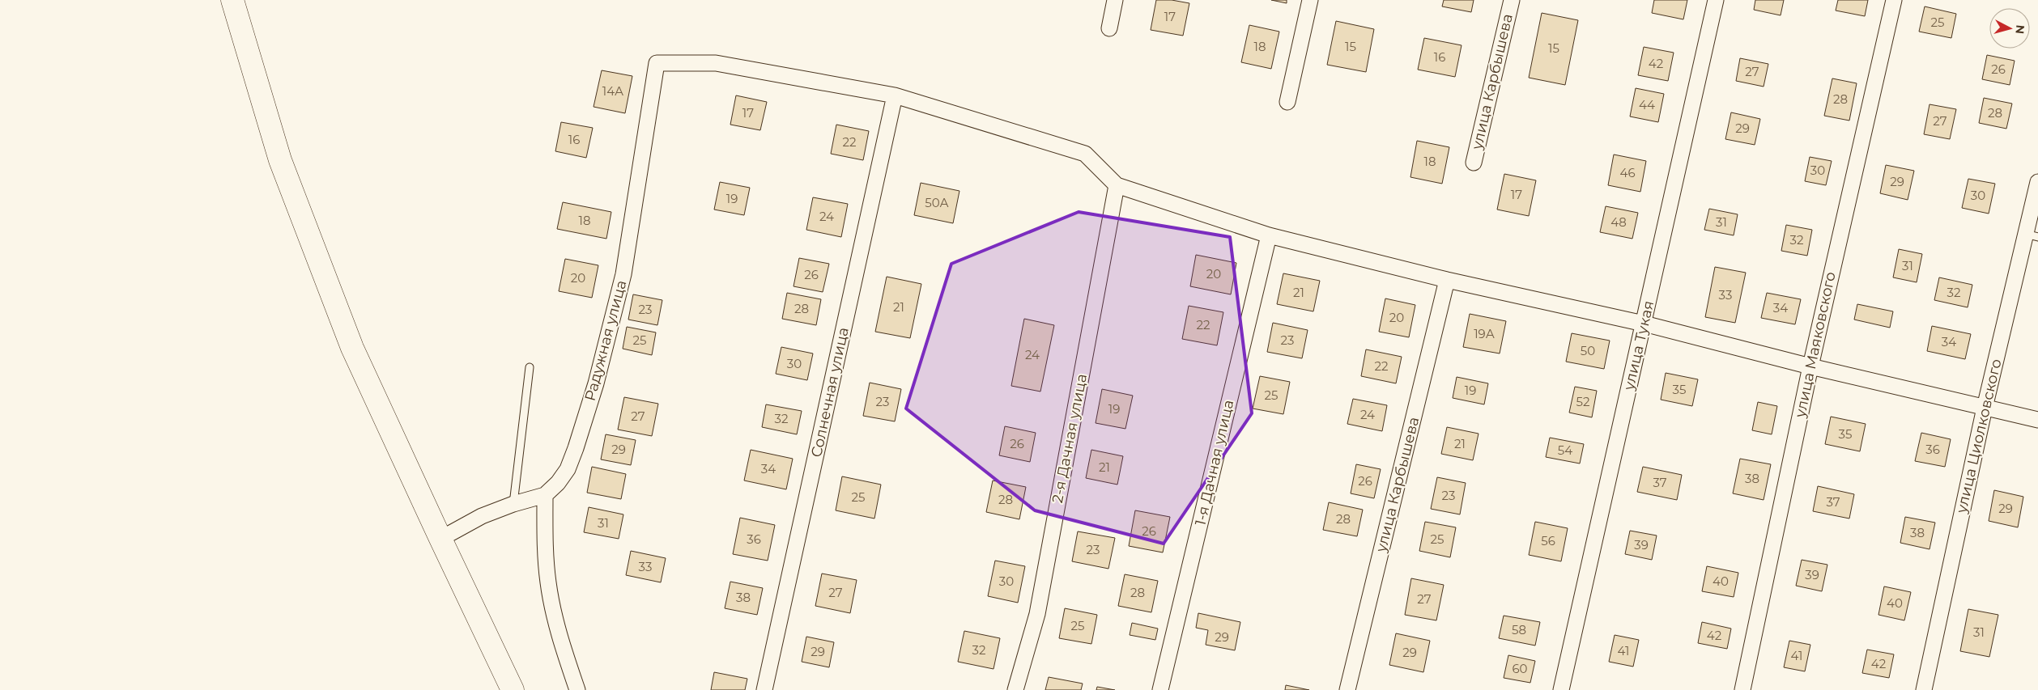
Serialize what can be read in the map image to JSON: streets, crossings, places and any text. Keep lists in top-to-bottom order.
{
  "streets": {
    "street": [
      "улица Карбышева",
      "Радужная улица",
      "улица Маяковского",
      "улица Тукая",
      "Солнечная улица",
      "улица Циолковского",
      "2-я Дачная улица",
      "1-я Дачная улица"
    ]
  },
  "crossings": [
    ["Радужная улица", "Солнечная улица"]
  ],
  "house_numbers": [
    "17",
    "25",
    "18",
    "15",
    "15",
    "16",
    "42",
    "26",
    "27",
    "14А",
    "28",
    "44",
    "17",
    "28",
    "27",
    "29",
    "16",
    "22",
    "18",
    "30",
    "46",
    "29",
    "17",
    "30",
    "19",
    "50А",
    "24",
    "18",
    "48",
    "31",
    "32",
    "31",
    "20",
    "26",
    "20",
    "21",
    "32",
    "33",
    "21",
    "34",
    "28",
    "23",
    "20",
    "22",
    "19А",
    "25",
    "23",
    "34",
    "50",
    "24",
    "30",
    "22",
    "35",
    "19",
    "25",
    "23",
    "52",
    "19",
    "24",
    "27",
    "32",
    "35",
    "26",
    "21",
    "29",
    "36",
    "54",
    "21",
    "34",
    "38",
    "26",
    "37",
    "23",
    "25",
    "28",
    "37",
    "29",
    "28",
    "31",
    "26",
    "38",
    "36",
    "25",
    "56",
    "39",
    "23",
    "33",
    "39",
    "30",
    "40",
    "27",
    "28",
    "38",
    "27",
    "40",
    "25",
    "58",
    "31",
    "42",
    "29",
    "32",
    "41",
    "29",
    "29",
    "41",
    "42",
    "60"
  ],
  "north": "right"
}
